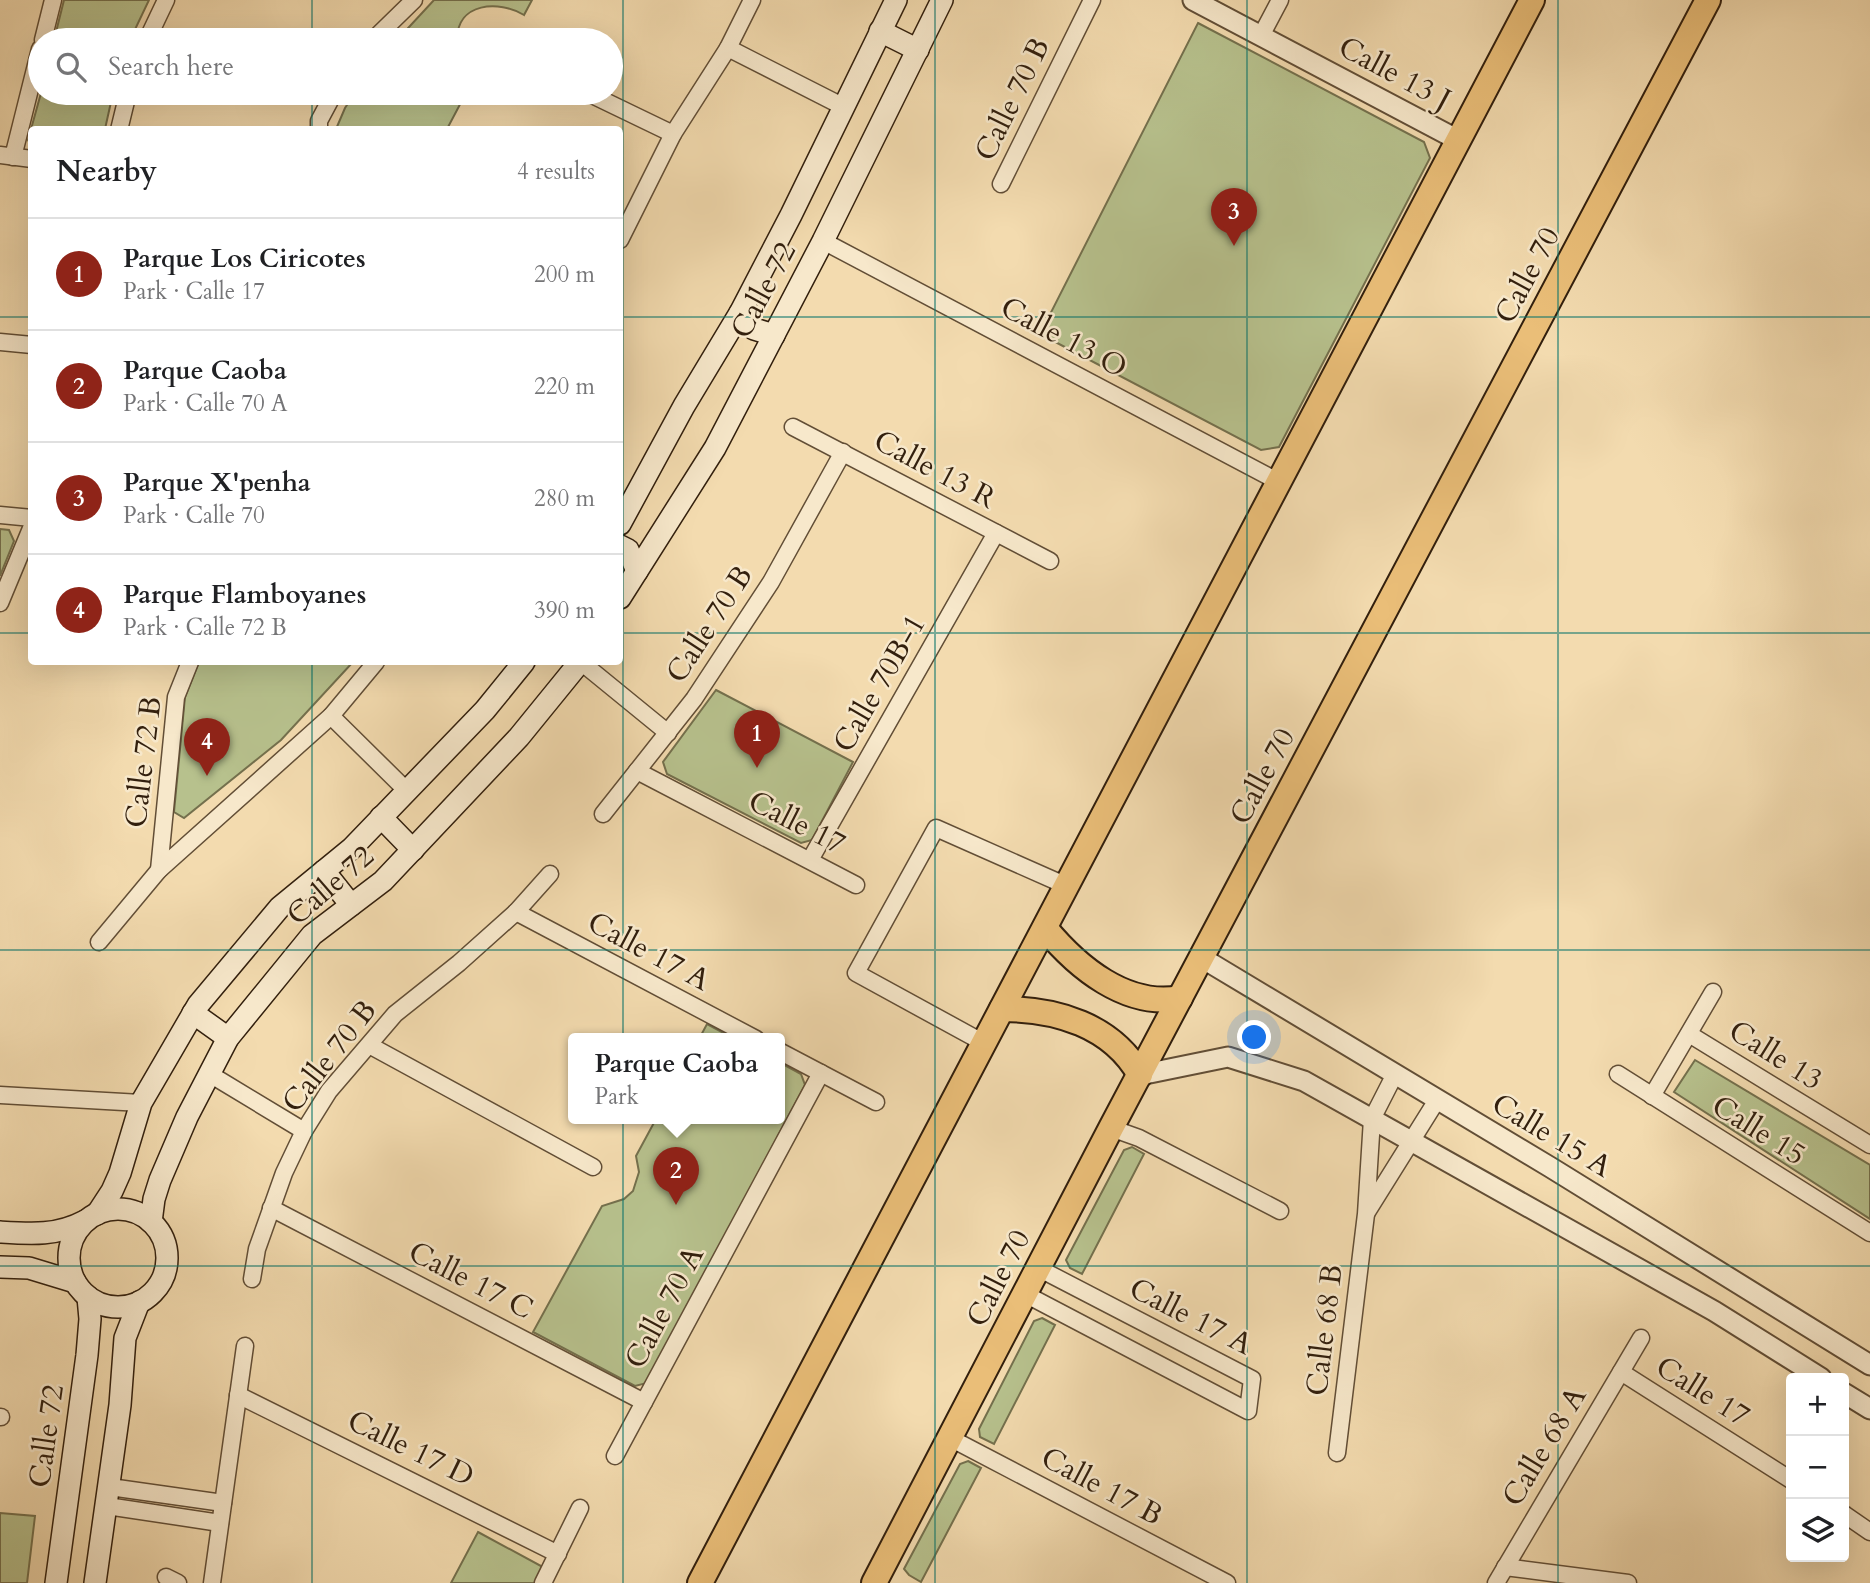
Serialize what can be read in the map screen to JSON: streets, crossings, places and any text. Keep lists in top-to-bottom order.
{
  "streets": {
    "main road": ["Calle 70", "Calle 72"],
    "street": [
      "Calle 13 J",
      "Calle 70 B",
      "Calle 13 O",
      "Calle 13 R",
      "Calle 70B-1",
      "Calle 72 B",
      "Calle 17",
      "Calle 17 A",
      "Calle 13",
      "Calle 15",
      "Calle 15 A",
      "Calle 17 C",
      "Calle 70 A",
      "Calle 68 B",
      "Calle 68 A",
      "Calle 17 D",
      "Calle 17 B"
    ]
  },
  "crossings": [
    ["Calle 70 B", "Calle 13 R"],
    ["Calle 70 B", "Calle 17"],
    ["Calle 70 B", "Calle 17 A"],
    ["Calle 70 B", "Calle 17 C"],
    ["Calle 70", "Calle 17 A"],
    ["Calle 70", "Calle 15 A"],
    ["Calle 70", "Calle 17 B"],
    ["Calle 72", "Calle 13 O"],
    ["Calle 13 R", "Calle 70B-1"],
    ["Calle 70B-1", "Calle 17"],
    ["Calle 17", "Calle 68 A"],
    ["Calle 15 A", "Calle 68 B"],
    ["Calle 17 C", "Calle 70 A"]
  ],
  "page": {
    "search": "Search here",
    "heading": ["Nearby", "4 results"],
    "pins": [
      "3",
      "1",
      "4",
      "2"
    ],
    "list": [
      {
        "mark": "1",
        "name": "Parque Los Ciricotes",
        "note": "Park · Calle 17",
        "value": "200 m"
      },
      {
        "mark": "2",
        "name": "Parque Caoba",
        "note": "Park · Calle 70 A",
        "value": "220 m"
      },
      {
        "mark": "3",
        "name": "Parque X'penha",
        "note": "Park · Calle 70",
        "value": "280 m"
      },
      {
        "mark": "4",
        "name": "Parque Flamboyanes",
        "note": "Park · Calle 72 B",
        "value": "390 m"
      }
    ],
    "popup": ["Parque Caoba", "Park"],
    "map_buttons": ["+", "−"]
  }
}
